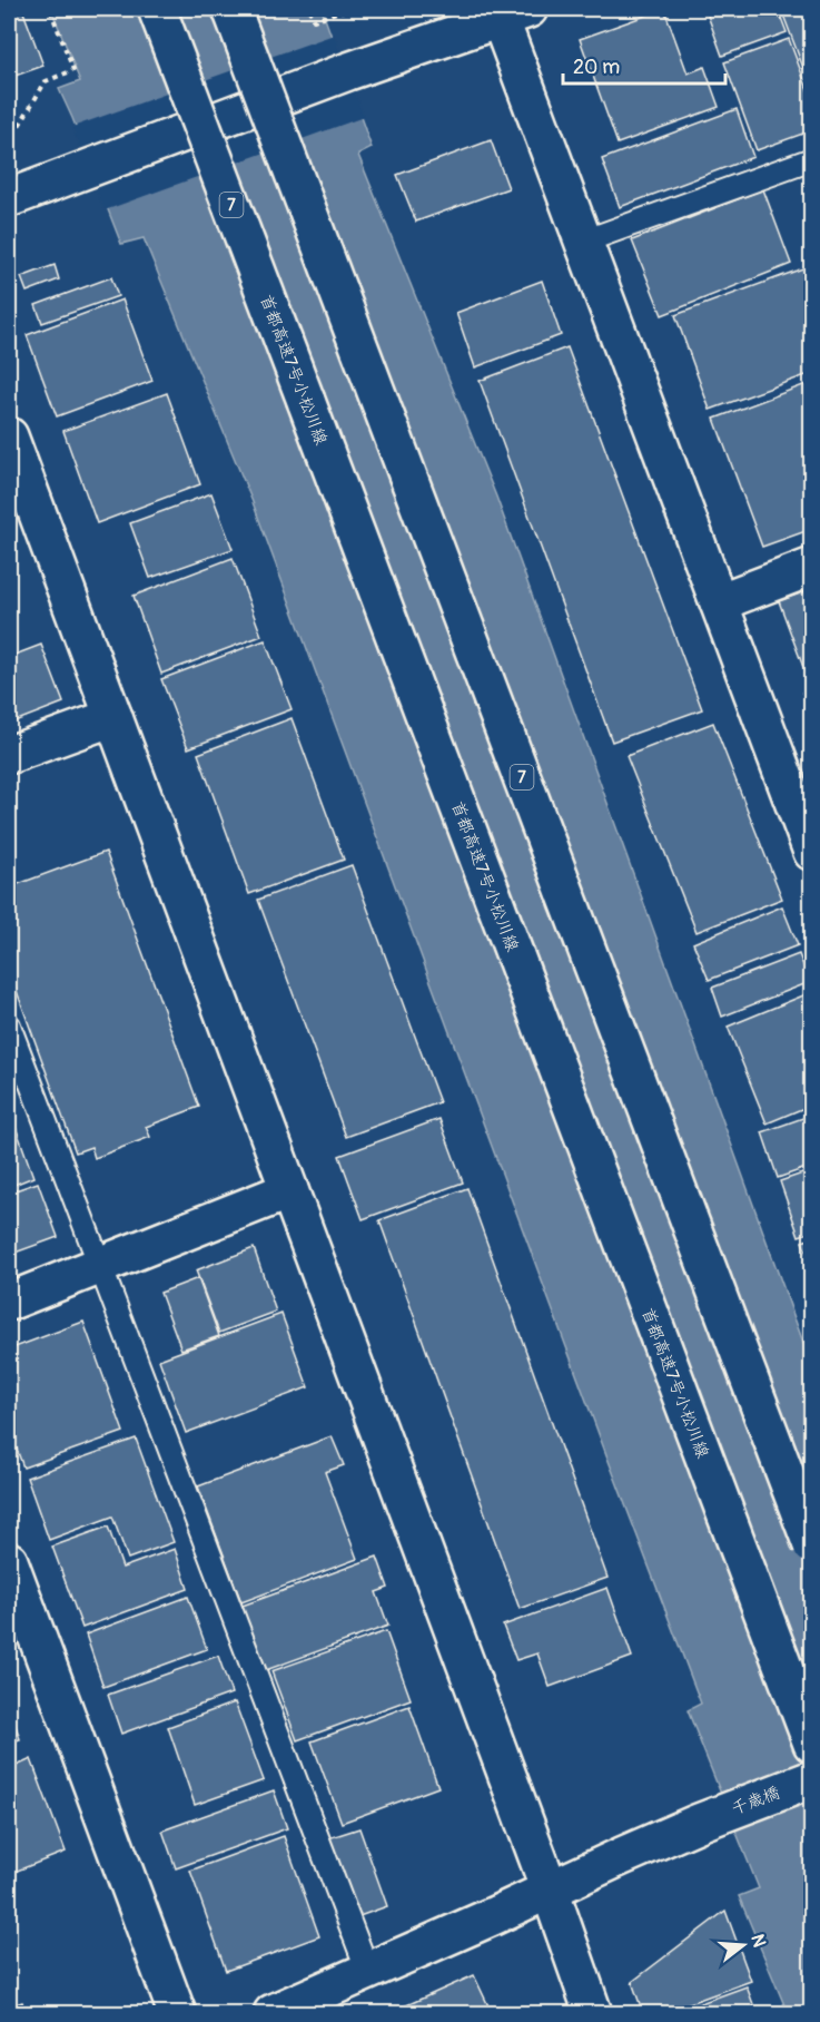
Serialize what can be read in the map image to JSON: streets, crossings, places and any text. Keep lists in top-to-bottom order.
{
  "streets": {
    "main road": ["7", "首都高速7号小松川線", "千歳橋"]
  },
  "scale_bar": "20 m",
  "north": "right"
}
